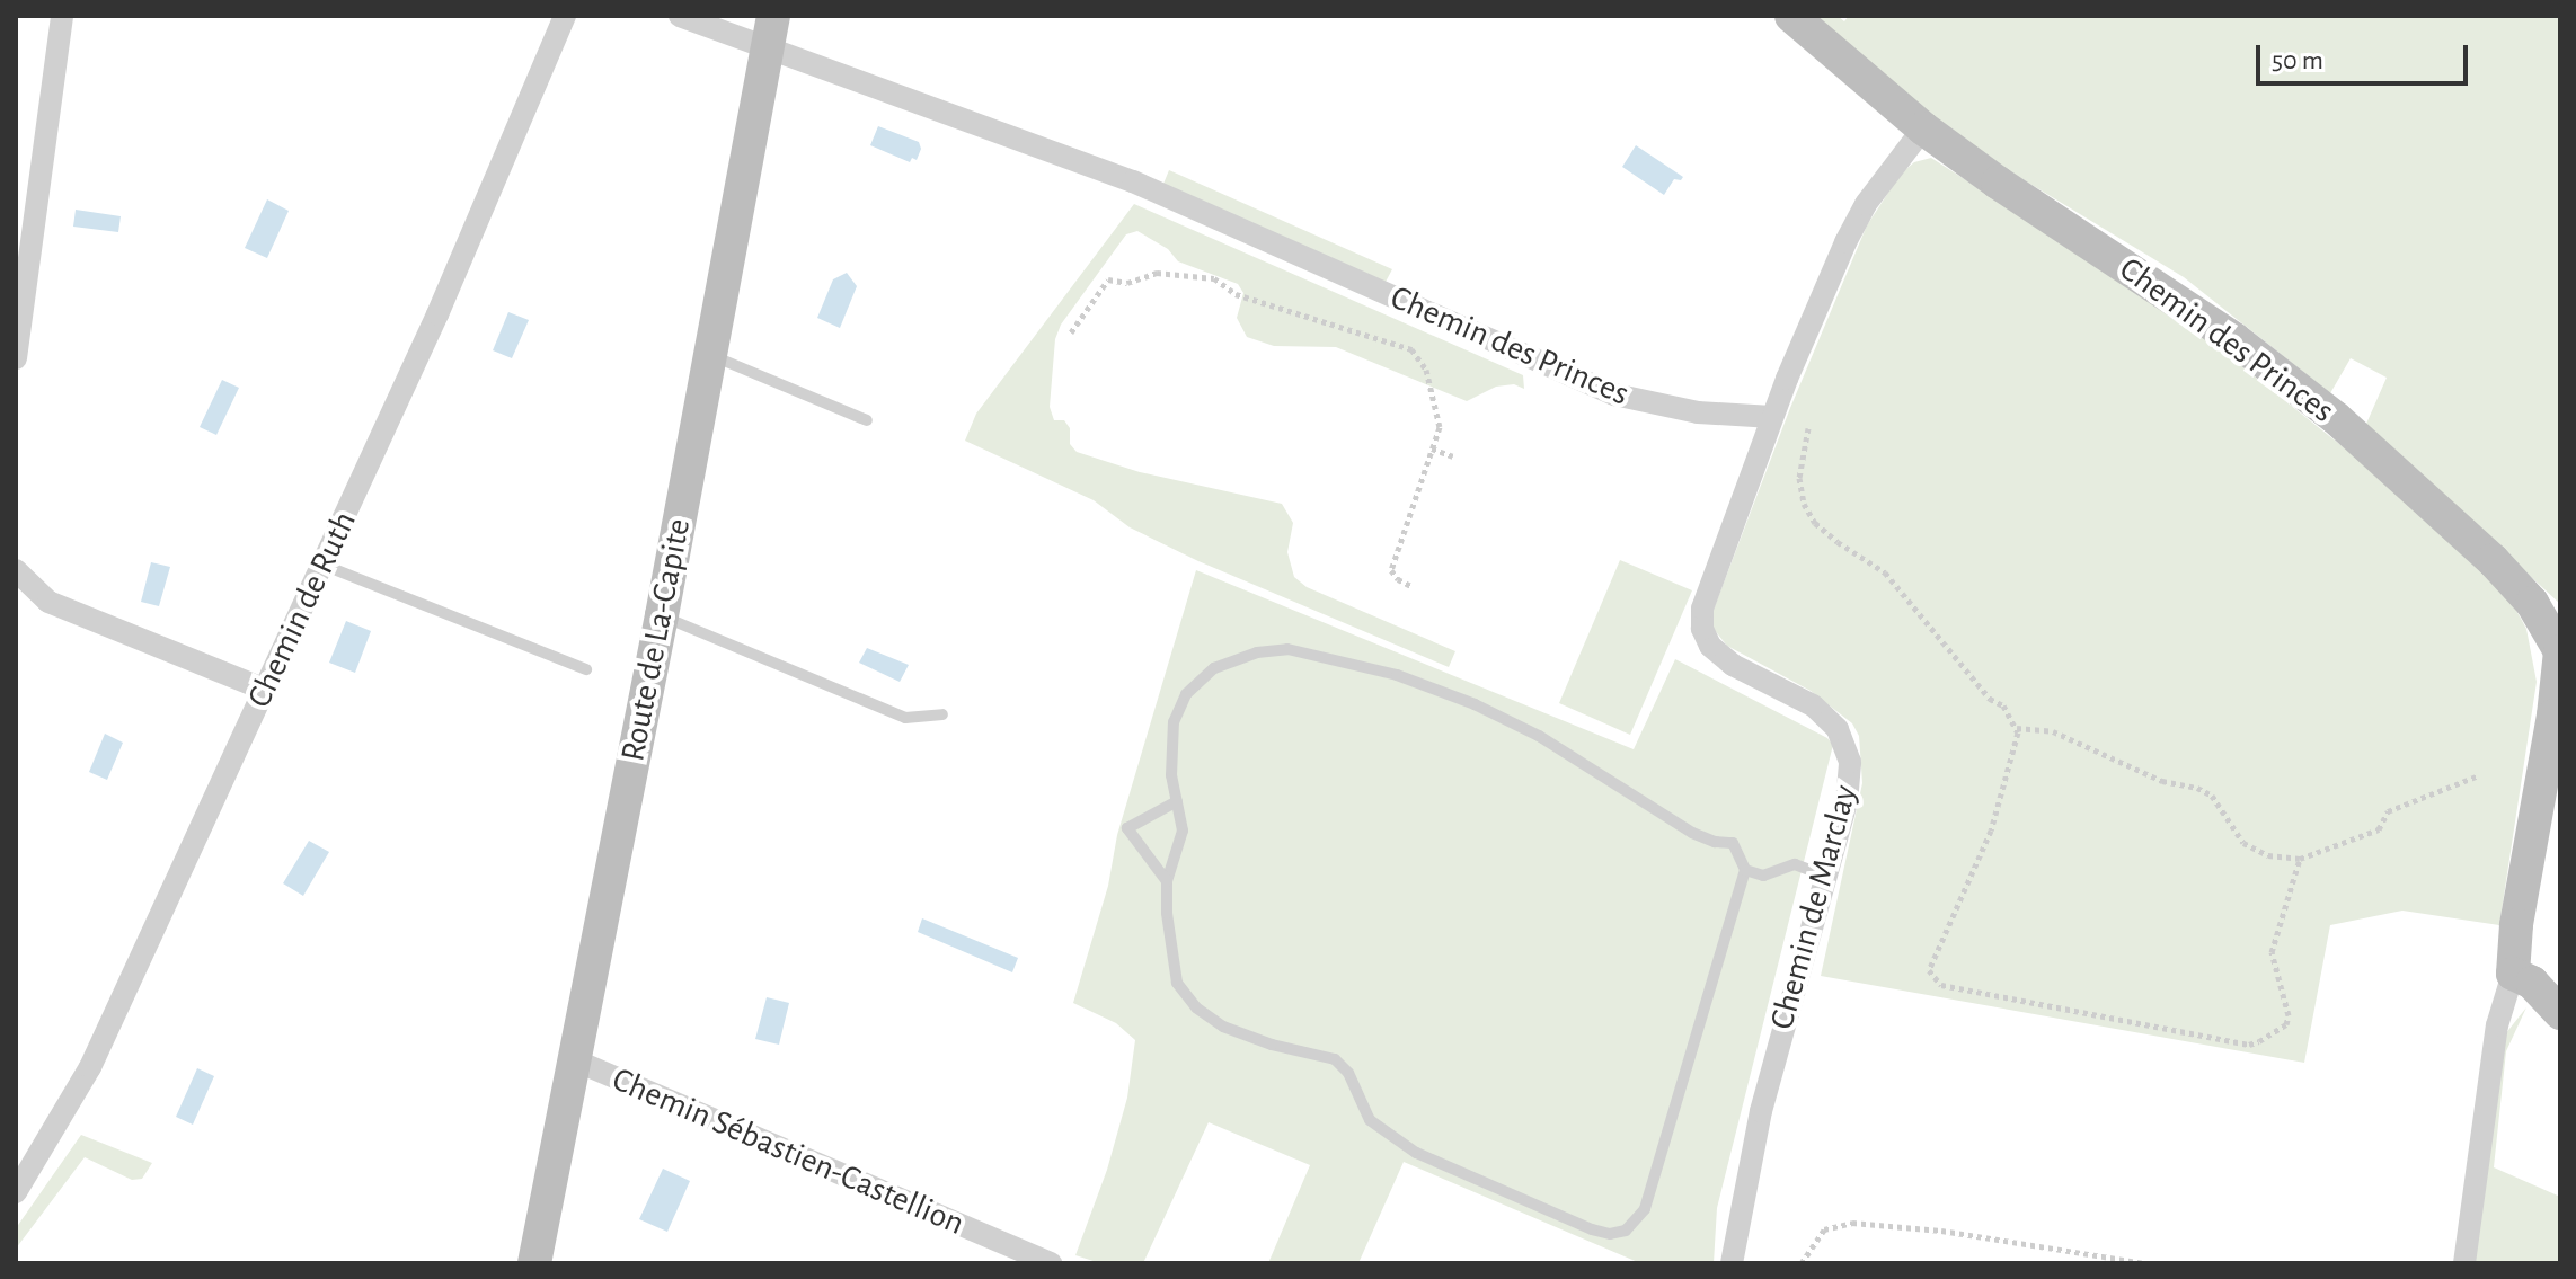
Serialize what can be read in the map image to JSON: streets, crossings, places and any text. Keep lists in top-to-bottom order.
{
  "streets": {
    "street": [
      "Chemin des Princes",
      "Chemin de Ruth",
      "Route de La-Capite",
      "Chemin de Marclay",
      "Chemin Sébastien-Castellion"
    ]
  },
  "crossings": [
    ["Chemin des Princes", "Route de La-Capite"],
    ["Chemin des Princes", "Chemin de Marclay"],
    ["Route de La-Capite", "Chemin Sébastien-Castellion"]
  ],
  "scale_bar": "50 m"
}
